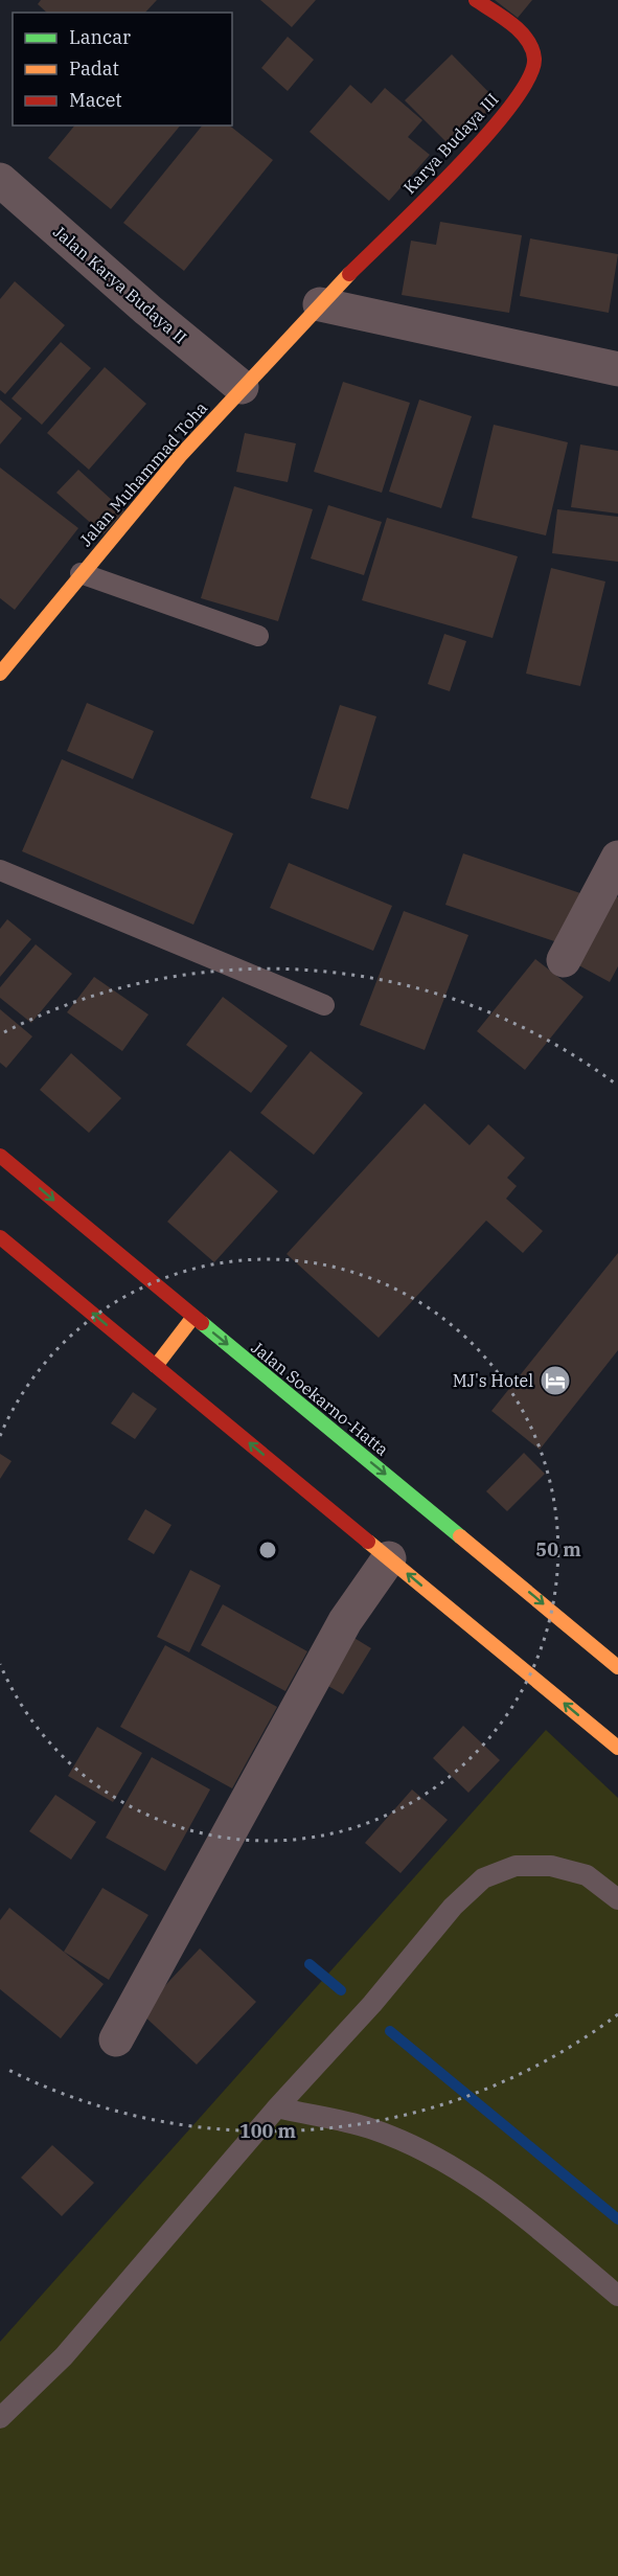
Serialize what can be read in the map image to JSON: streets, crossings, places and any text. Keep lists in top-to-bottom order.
{
  "streets": {
    "main road": ["Karya Budaya III", "Jalan Muhammad Toha", "Jalan Soekarno-Hatta"],
    "street": ["Jalan Karya Budaya II"]
  },
  "crossings": [
    ["Karya Budaya III", "Jalan Muhammad Toha"],
    ["Jalan Karya Budaya II", "Jalan Muhammad Toha"]
  ],
  "places": {
    "hotel": ["MJ's Hotel"]
  },
  "legend": ["Lancar", "Padat", "Macet"],
  "rings": ["50 m", "100 m"]
}
